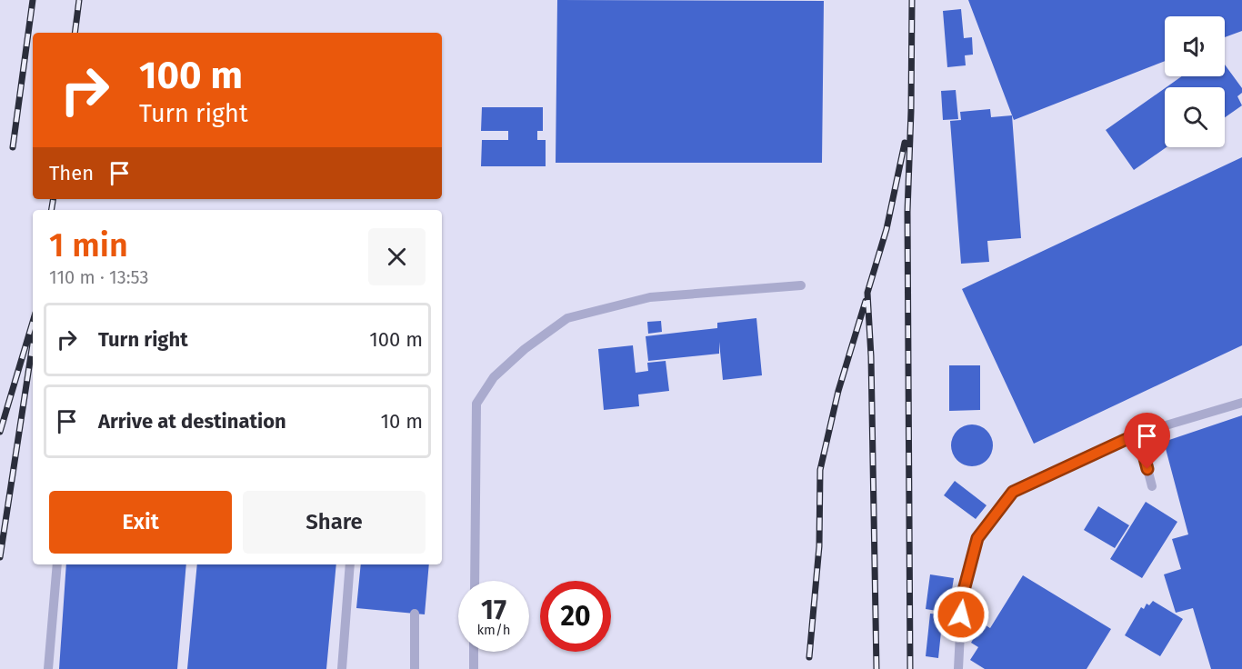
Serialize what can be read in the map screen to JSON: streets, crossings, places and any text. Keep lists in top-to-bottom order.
{
  "page": {
    "turn": ["100 m", "Turn right"],
    "then": "Then",
    "heading": ["1 min", "110 m · 13:53"],
    "list": [
      {
        "name": "Turn right",
        "value": "100 m"
      },
      {
        "name": "Arrive at destination",
        "value": "10 m"
      }
    ],
    "buttons": ["Exit", "Share"],
    "speed": "17 km/h",
    "limit": "20"
  }
}
